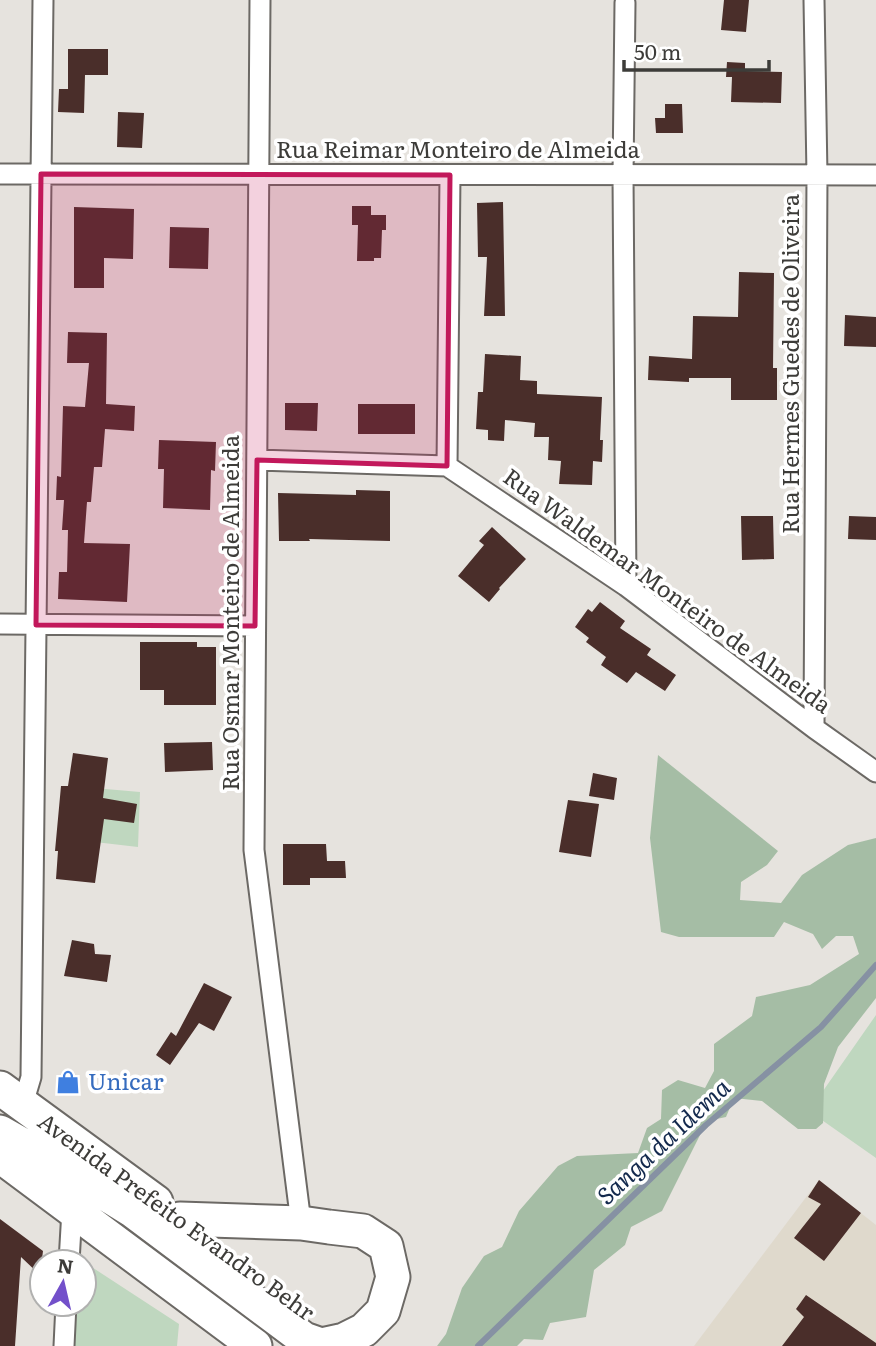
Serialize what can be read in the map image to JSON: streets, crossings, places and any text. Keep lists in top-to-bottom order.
{
  "streets": {
    "highway": ["Avenida Prefeito Evandro Behr"],
    "street": [
      "Rua Reimar Monteiro de Almeida",
      "Rua Hermes Guedes de Oliveira",
      "Rua Waldemar Monteiro de Almeida",
      "Rua Osmar Monteiro de Almeida"
    ]
  },
  "crossings": [
    ["Rua Reimar Monteiro de Almeida", "Rua Hermes Guedes de Oliveira"],
    ["Rua Reimar Monteiro de Almeida", "Rua Osmar Monteiro de Almeida"],
    ["Rua Hermes Guedes de Oliveira", "Rua Waldemar Monteiro de Almeida"]
  ],
  "water": ["Sanga da Idema"],
  "places": {
    "shop": ["Unicar"]
  },
  "scale_bar": "50 m",
  "north": "top"
}
